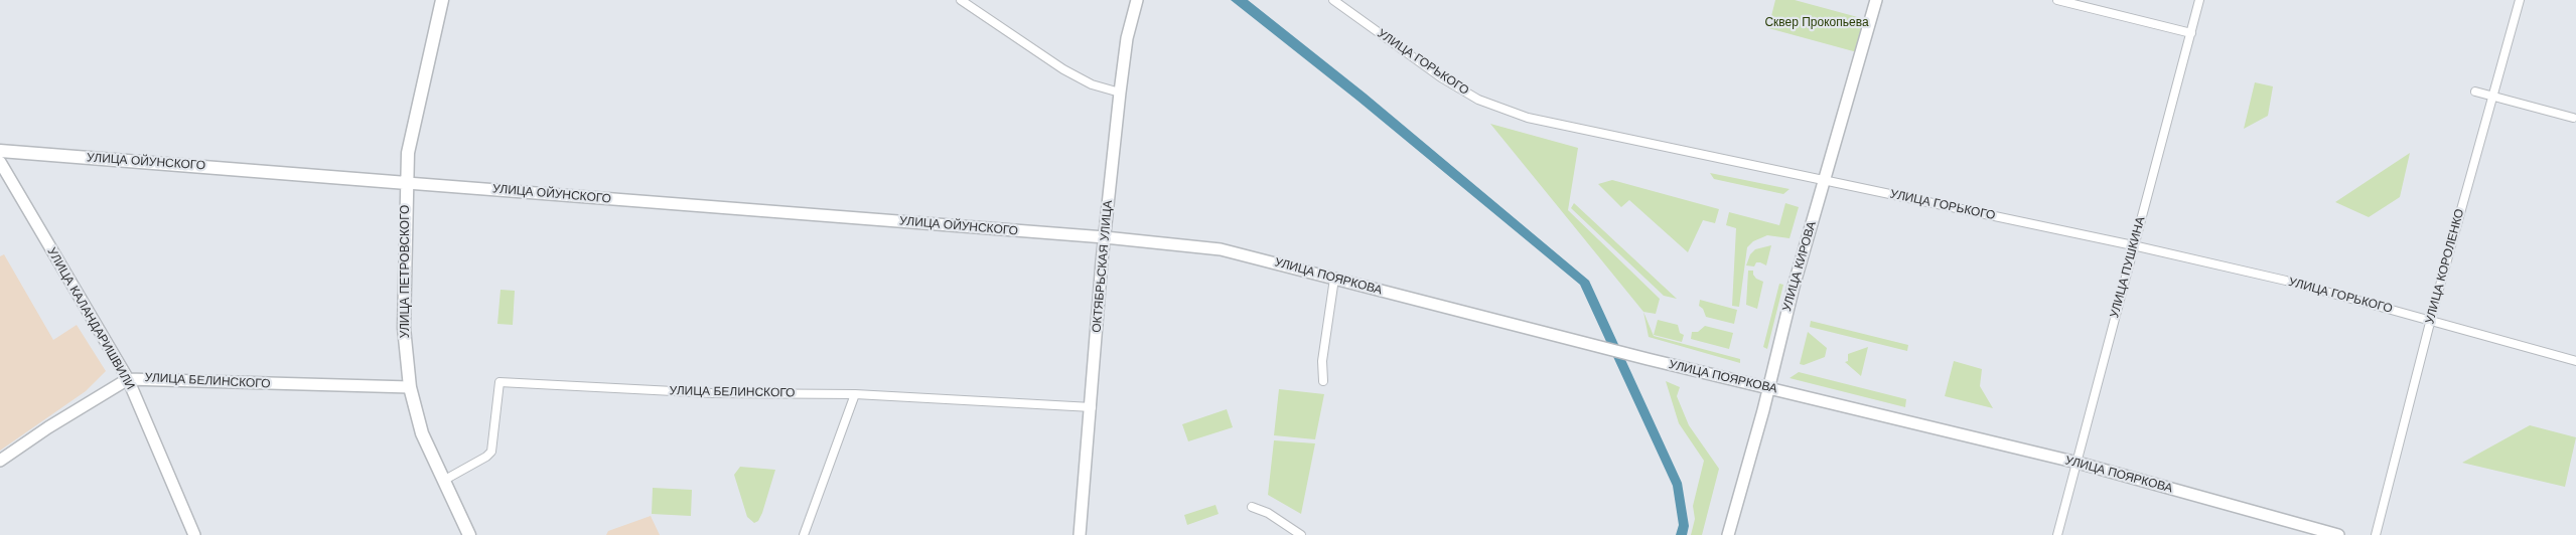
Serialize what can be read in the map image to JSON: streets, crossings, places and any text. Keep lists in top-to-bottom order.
{
  "streets": {
    "main road": [
      "УЛИЦА ОЙУНСКОГО",
      "ОКТЯБРЬСКАЯ УЛИЦА",
      "УЛИЦА КИРОВА",
      "УЛИЦА ПЕТРОВСКОГО",
      "УЛИЦА ПОЯРКОВА",
      "УЛИЦА КАЛАНДАРИШВИЛИ",
      "УЛИЦА БЕЛИНСКОГО"
    ],
    "street": ["УЛИЦА ГОРЬКОГО", "УЛИЦА КОРОЛЕНКО", "УЛИЦА ПУШКИНА"]
  },
  "crossings": [
    ["УЛИЦА ГОРЬКОГО", "УЛИЦА КИРОВА"],
    ["УЛИЦА ГОРЬКОГО", "УЛИЦА КОРОЛЕНКО"],
    ["УЛИЦА ГОРЬКОГО", "УЛИЦА ПУШКИНА"],
    ["УЛИЦА ОЙУНСКОГО", "ОКТЯБРЬСКАЯ УЛИЦА"],
    ["УЛИЦА ОЙУНСКОГО", "УЛИЦА ПЕТРОВСКОГО"],
    ["УЛИЦА ОЙУНСКОГО", "УЛИЦА ПОЯРКОВА"],
    ["ОКТЯБРЬСКАЯ УЛИЦА", "УЛИЦА ПОЯРКОВА"],
    ["ОКТЯБРЬСКАЯ УЛИЦА", "УЛИЦА БЕЛИНСКОГО"],
    ["УЛИЦА КИРОВА", "УЛИЦА ПОЯРКОВА"],
    ["УЛИЦА ПУШКИНА", "УЛИЦА ПОЯРКОВА"],
    ["УЛИЦА ПЕТРОВСКОГО", "УЛИЦА БЕЛИНСКОГО"],
    ["УЛИЦА КАЛАНДАРИШВИЛИ", "УЛИЦА БЕЛИНСКОГО"]
  ],
  "parks": ["Сквер Прокопьева"]
}
